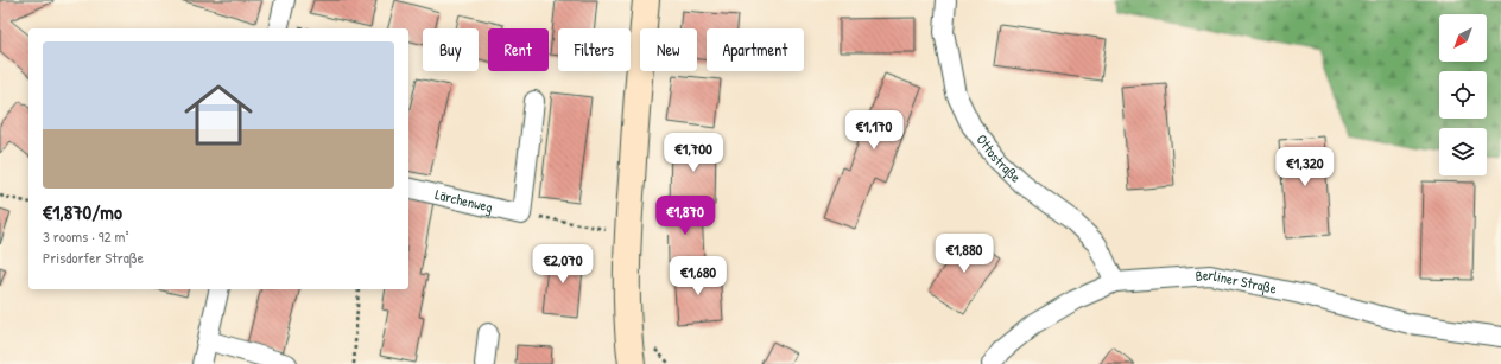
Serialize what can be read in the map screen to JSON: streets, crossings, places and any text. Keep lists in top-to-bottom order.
{
  "streets": {
    "street": ["Ottostraße", "Lärchenweg", "Berliner Straße"]
  },
  "crossings": [
    ["Ottostraße", "Berliner Straße"]
  ],
  "north": "bottom left",
  "page": {
    "chip": [
      "Buy",
      "Rent",
      "Filters",
      "New",
      "Apartment"
    ],
    "list": [
      {
        "name": "€1,870/mo",
        "note": "3 rooms · 92 m² · Prisdorfer Straße"
      }
    ],
    "price": [
      "€1,170",
      "€1,700",
      "€1,320",
      "€1,870",
      "€1,880",
      "€2,070",
      "€1,680"
    ]
  }
}
